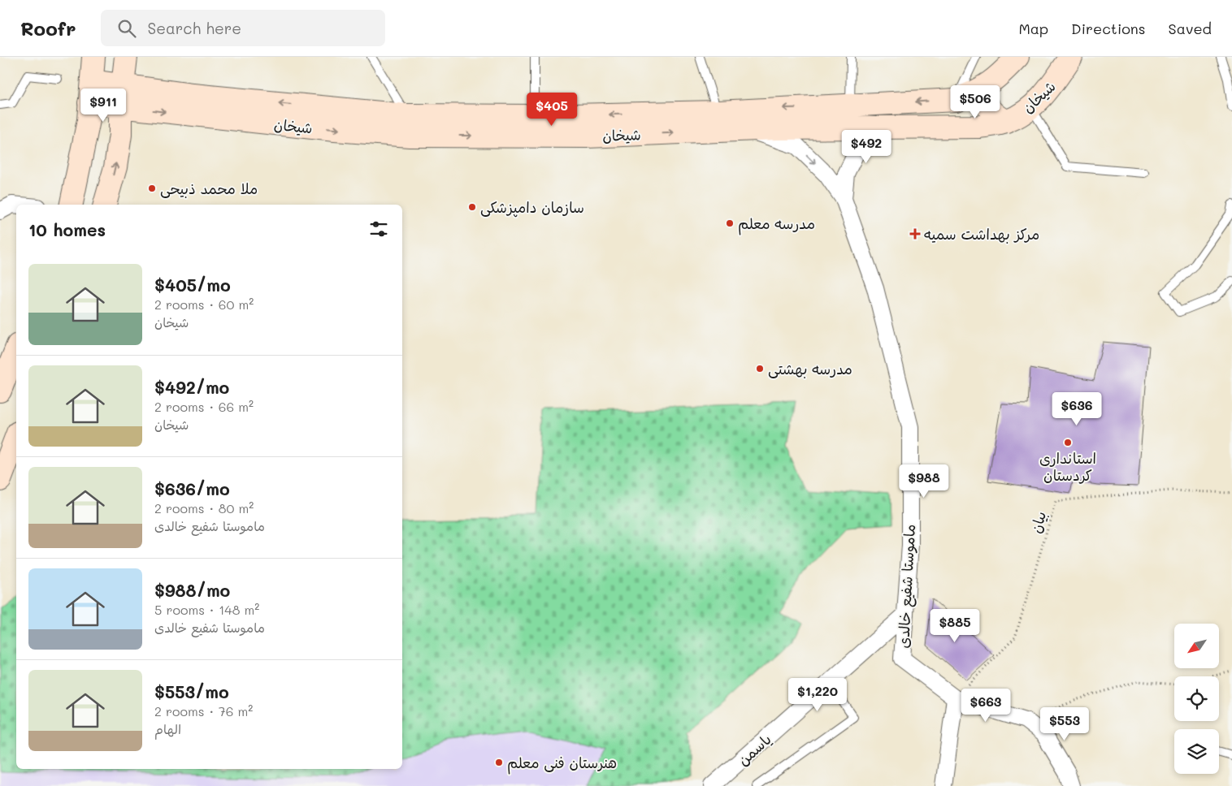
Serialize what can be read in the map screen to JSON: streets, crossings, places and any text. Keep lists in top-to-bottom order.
{
  "streets": {
    "street": ["شیخان", "ماموستا شفیع خالدی", "یاسمن"],
    "path": ["بیان"]
  },
  "crossings": [
    ["بیان", "ماموستا شفیع خالدی"],
    ["ماموستا شفیع خالدی", "یاسمن"]
  ],
  "places": {
    "other": [
      "ملا محمد ذبیحی",
      "سازمان دامپزشکی",
      "مدرسه معلم",
      "مدرسه بهشتی",
      "استانداری کردستان",
      "هنرستان فنی معلم"
    ],
    "health": ["مرکز بهداشت سمیه"]
  },
  "north": "bottom left",
  "page": {
    "header": "Roofr",
    "search": "Search here",
    "nav": ["Map", "Directions", "Saved"],
    "price": [
      "$506",
      "$911",
      "$405",
      "$492",
      "$636",
      "$988",
      "$885",
      "$1,220",
      "$663",
      "$553"
    ],
    "heading": "10 homes",
    "list": [
      {
        "name": "$405/mo",
        "note": "2 rooms · 60 m² · شیخان"
      },
      {
        "name": "$492/mo",
        "note": "2 rooms · 66 m² · شیخان"
      },
      {
        "name": "$636/mo",
        "note": "2 rooms · 80 m² · ماموستا شفیع خالدی"
      },
      {
        "name": "$988/mo",
        "note": "5 rooms · 148 m² · ماموستا شفیع خالدی"
      },
      {
        "name": "$553/mo",
        "note": "2 rooms · 76 m² · الهام"
      }
    ]
  }
}
